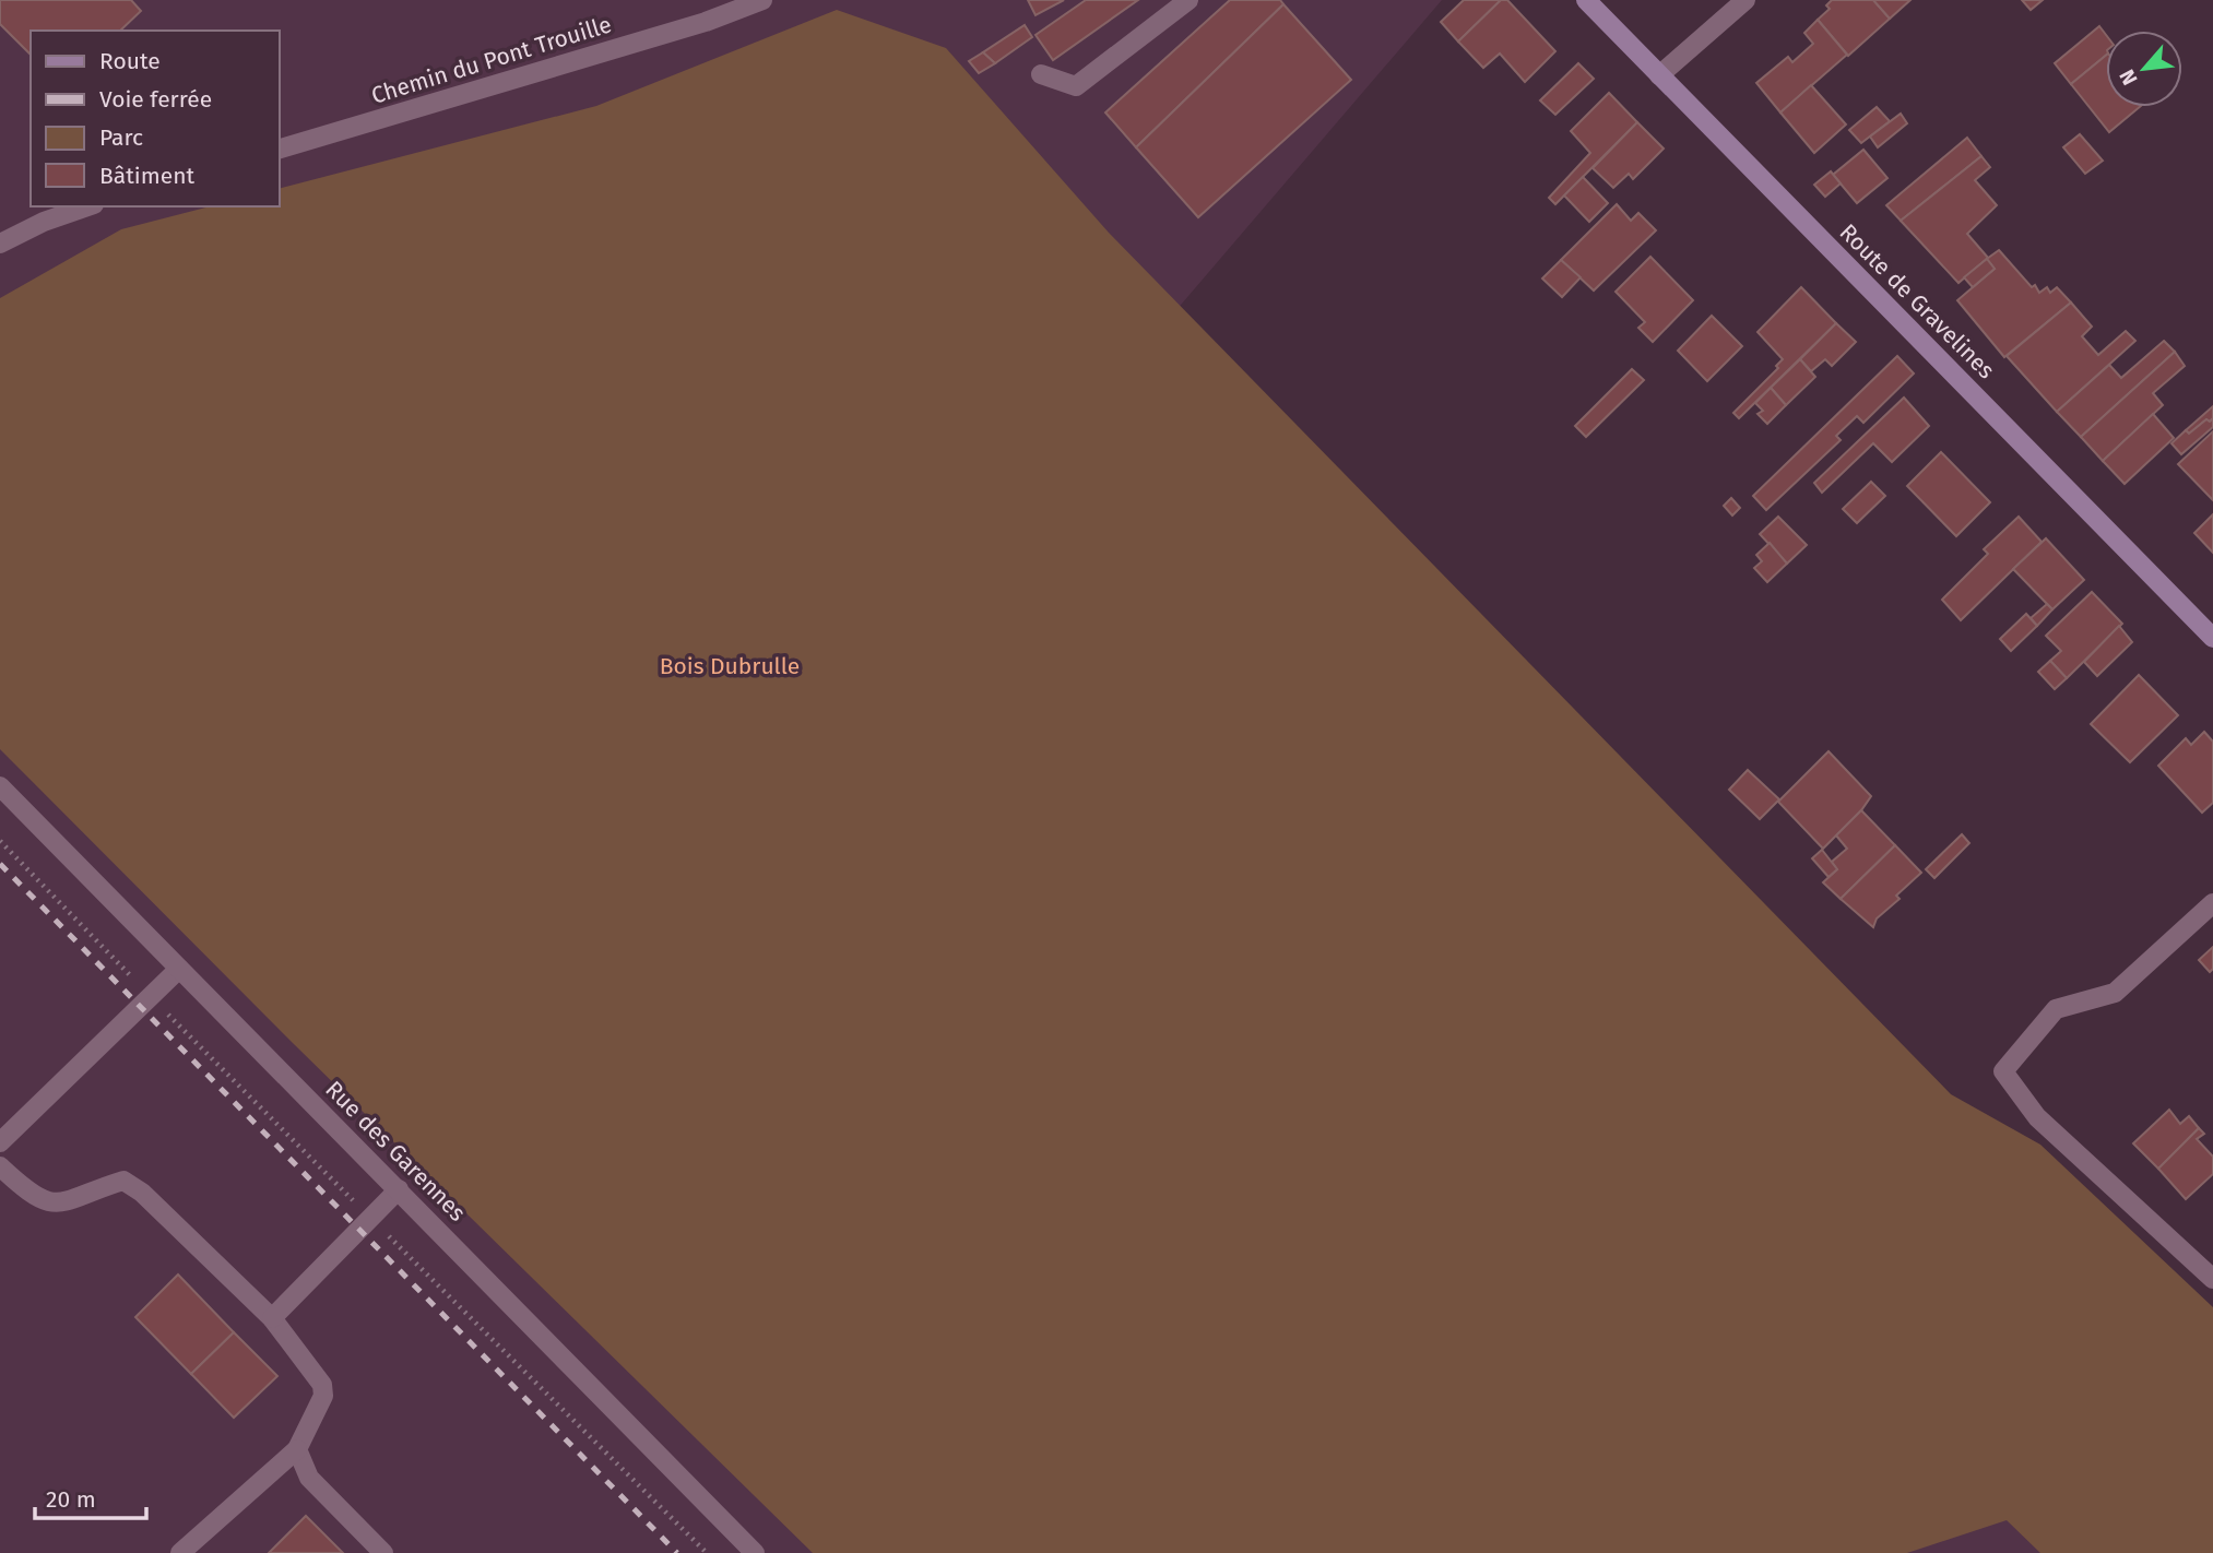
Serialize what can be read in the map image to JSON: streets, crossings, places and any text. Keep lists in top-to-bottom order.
{
  "streets": {
    "main road": ["Route de Gravelines"],
    "street": ["Chemin du Pont Trouille", "Rue des Garennes"]
  },
  "parks": ["Bois Dubrulle"],
  "legend": [
    "Route",
    "Voie ferrée",
    "Parc",
    "Bâtiment"
  ],
  "scale_bar": "20 m",
  "north": "bottom left"
}
